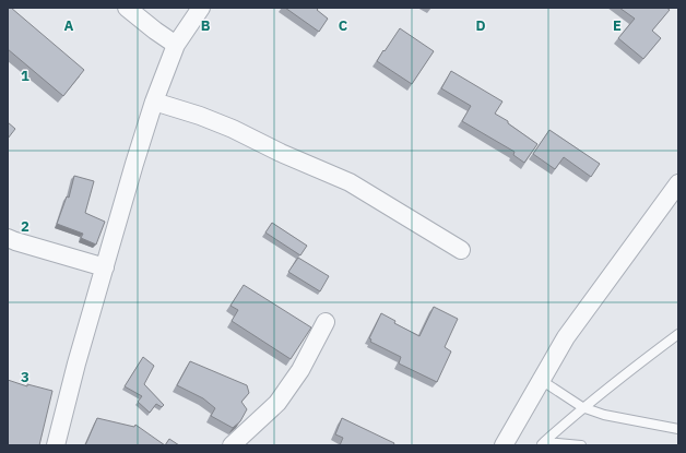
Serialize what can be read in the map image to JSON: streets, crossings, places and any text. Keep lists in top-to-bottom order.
{
  "grid": {
    "columns": [
      "A",
      "B",
      "C",
      "D",
      "E"
    ],
    "rows": ["1", "2", "3"]
  }
}
